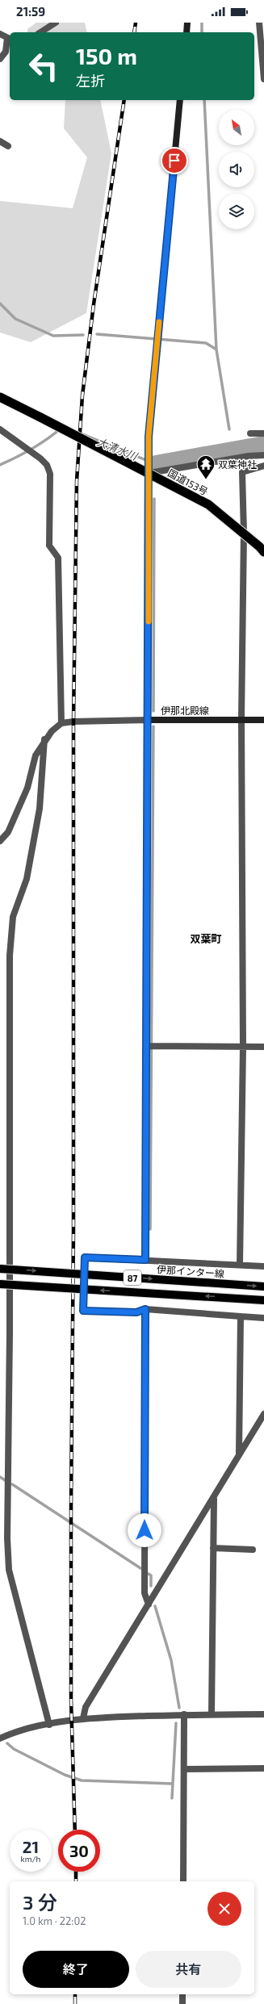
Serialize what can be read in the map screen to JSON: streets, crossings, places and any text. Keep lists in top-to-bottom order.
{
  "streets": {
    "highway": ["国道153号"],
    "main road": ["伊那北殿線", "伊那インター線", "87"]
  },
  "districts": ["双葉町"],
  "water": ["大清水川"],
  "places": {
    "temple": ["双葉神社"]
  },
  "north": "top left",
  "page": {
    "status": "21:59",
    "turn": ["150 m", "左折"],
    "speed": "21 km/h",
    "limit": "30",
    "heading": ["3 分", "1.0 km · 22:02"],
    "buttons": ["終了", "共有"]
  }
}
